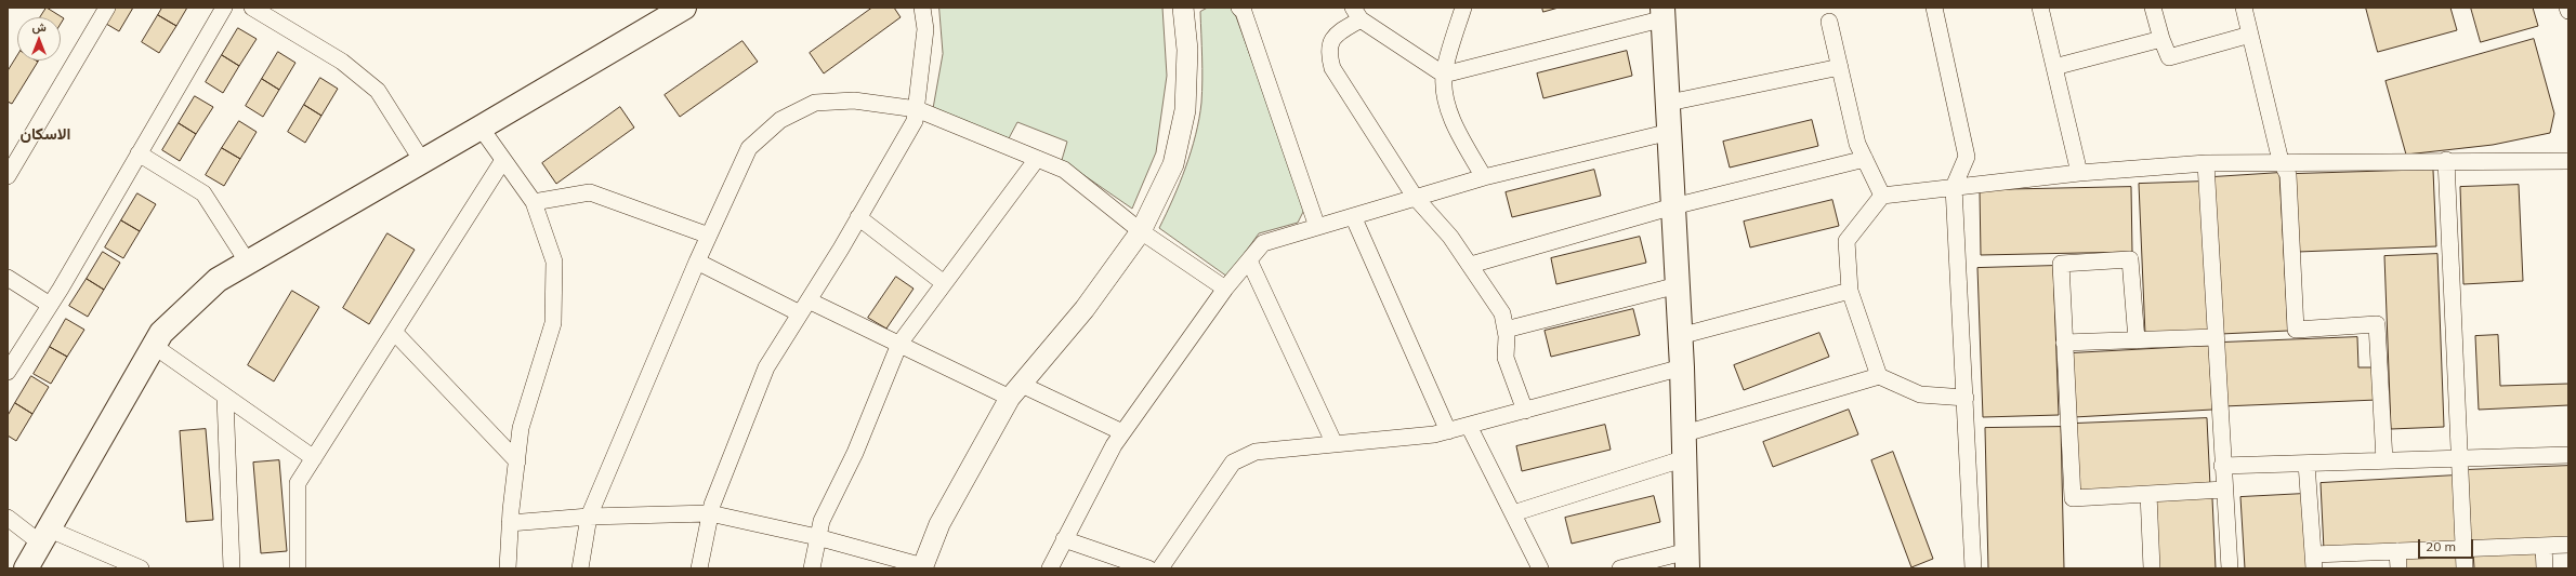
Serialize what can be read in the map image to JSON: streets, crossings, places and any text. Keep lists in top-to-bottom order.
{
  "districts": ["الاسكان"],
  "scale_bar": "20 m",
  "north": "top"
}
